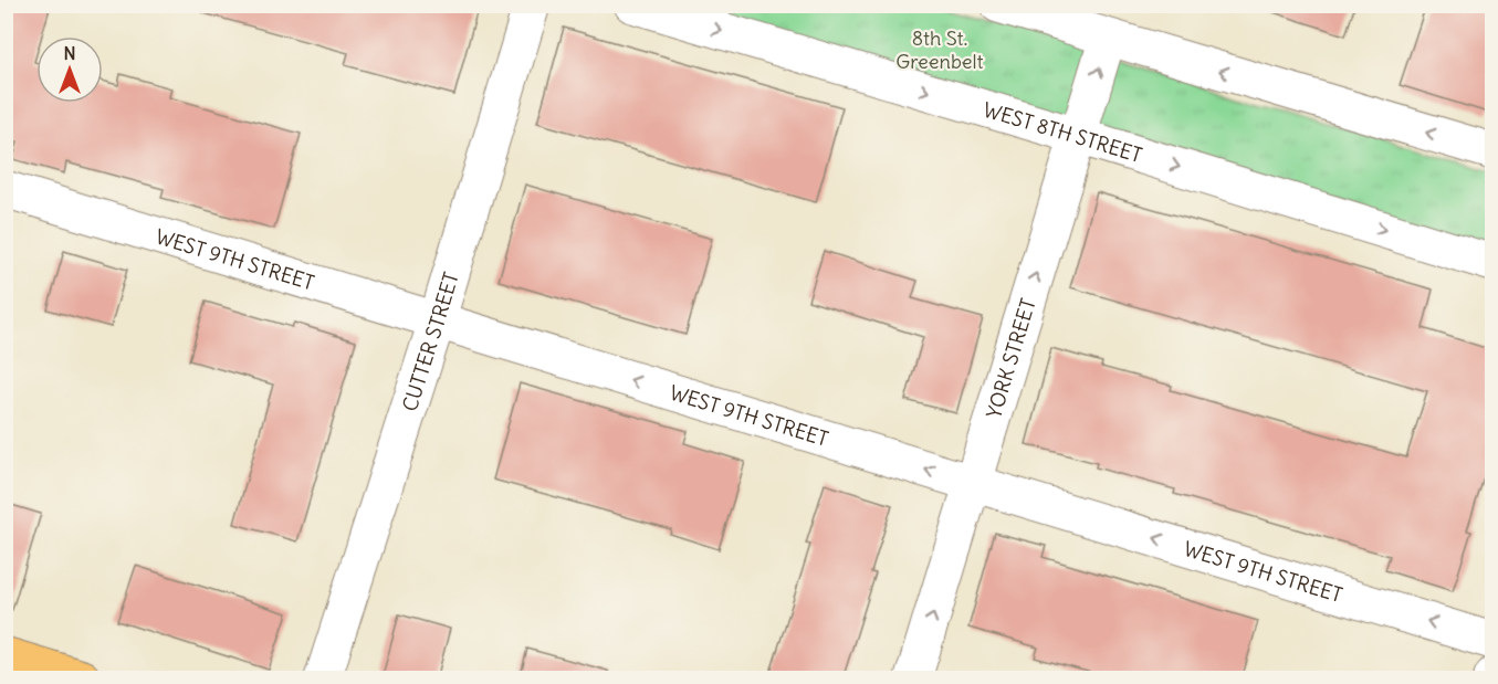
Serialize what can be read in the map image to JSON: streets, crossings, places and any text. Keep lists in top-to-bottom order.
{
  "streets": {
    "street": [
      "WEST 8TH STREET",
      "WEST 9TH STREET",
      "CUTTER STREET",
      "YORK STREET"
    ]
  },
  "crossings": [
    ["WEST 8TH STREET", "YORK STREET"],
    ["WEST 9TH STREET", "CUTTER STREET"],
    ["WEST 9TH STREET", "YORK STREET"]
  ],
  "one_way": ["WEST 9TH STREET", "YORK STREET"],
  "parks": ["8th St. Greenbelt"],
  "north": "top"
}
